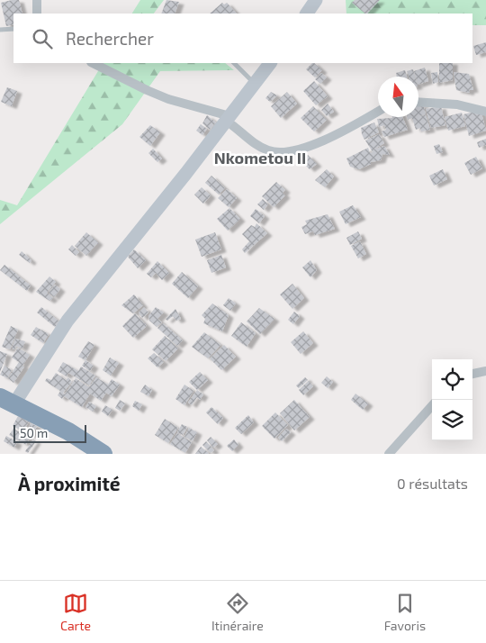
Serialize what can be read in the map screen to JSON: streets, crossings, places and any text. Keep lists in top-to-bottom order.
{
  "districts": ["Nkometou II"],
  "scale_bar": "50 m",
  "north": "top",
  "page": {
    "search": "Rechercher",
    "scale": "50 m",
    "heading": ["À proximité", "0 résultats"],
    "nav": ["Carte", "Itinéraire", "Favoris"]
  }
}
